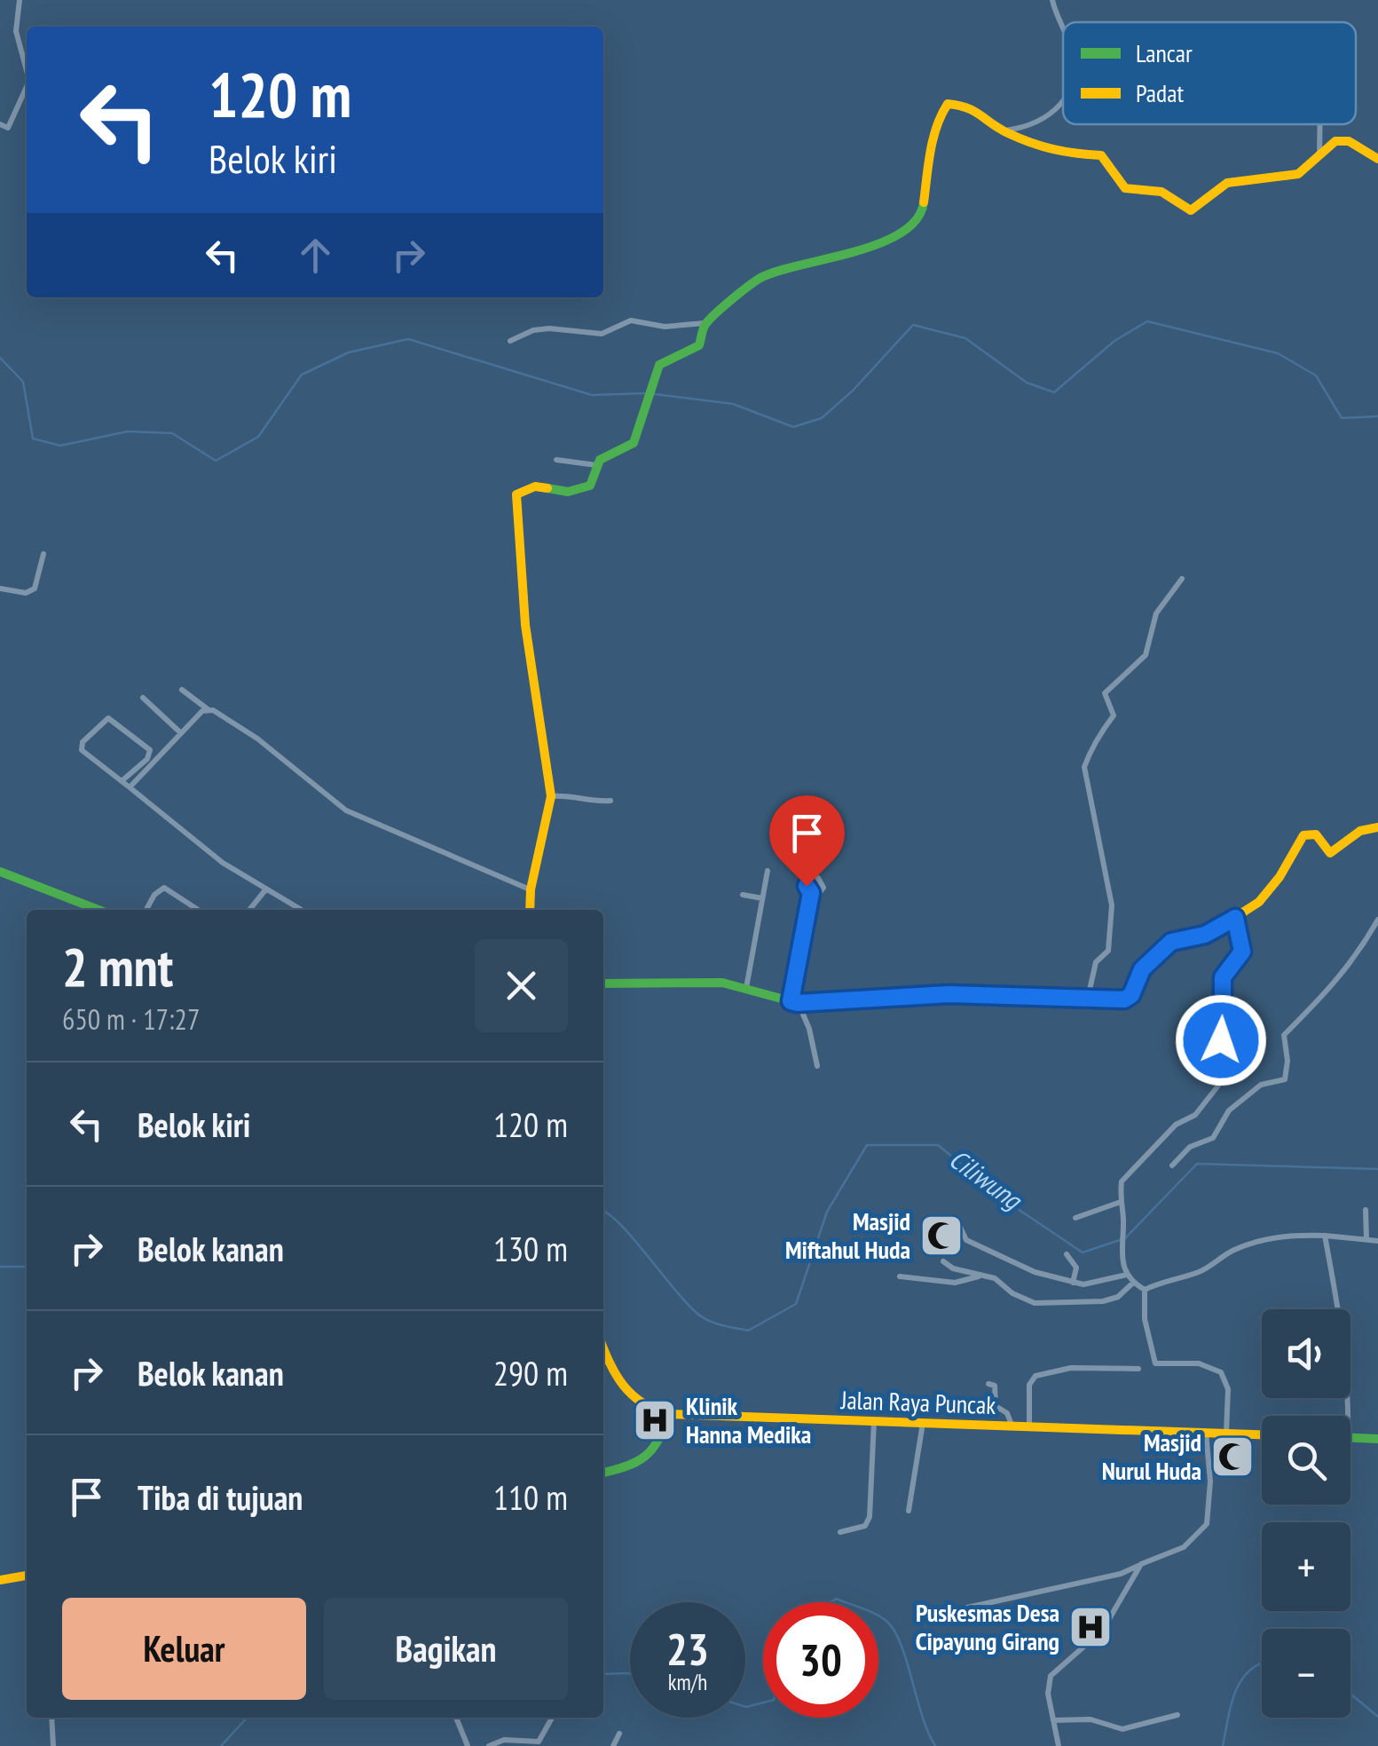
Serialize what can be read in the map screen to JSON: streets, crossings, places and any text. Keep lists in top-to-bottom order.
{
  "streets": {
    "main road": ["Jalan Raya Puncak"]
  },
  "water": ["Ciliwung"],
  "places": {
    "mosque": ["Masjid Miftahul Huda", "Masjid Nurul Huda"],
    "hospital": ["Klinik Hanna Medika", "Puskesmas Desa Cipayung Girang"]
  },
  "legend": ["Lancar", "Padat"],
  "page": {
    "turn": ["120 m", "Belok kiri"],
    "heading": ["2 mnt", "650 m · 17:27"],
    "list": [
      {
        "name": "Belok kiri",
        "value": "120 m"
      },
      {
        "name": "Belok kanan",
        "value": "130 m"
      },
      {
        "name": "Belok kanan",
        "value": "290 m"
      },
      {
        "name": "Tiba di tujuan",
        "value": "110 m"
      }
    ],
    "map_buttons": ["+", "−"],
    "buttons": ["Keluar", "Bagikan"],
    "speed": "23 km/h",
    "limit": "30"
  }
}
